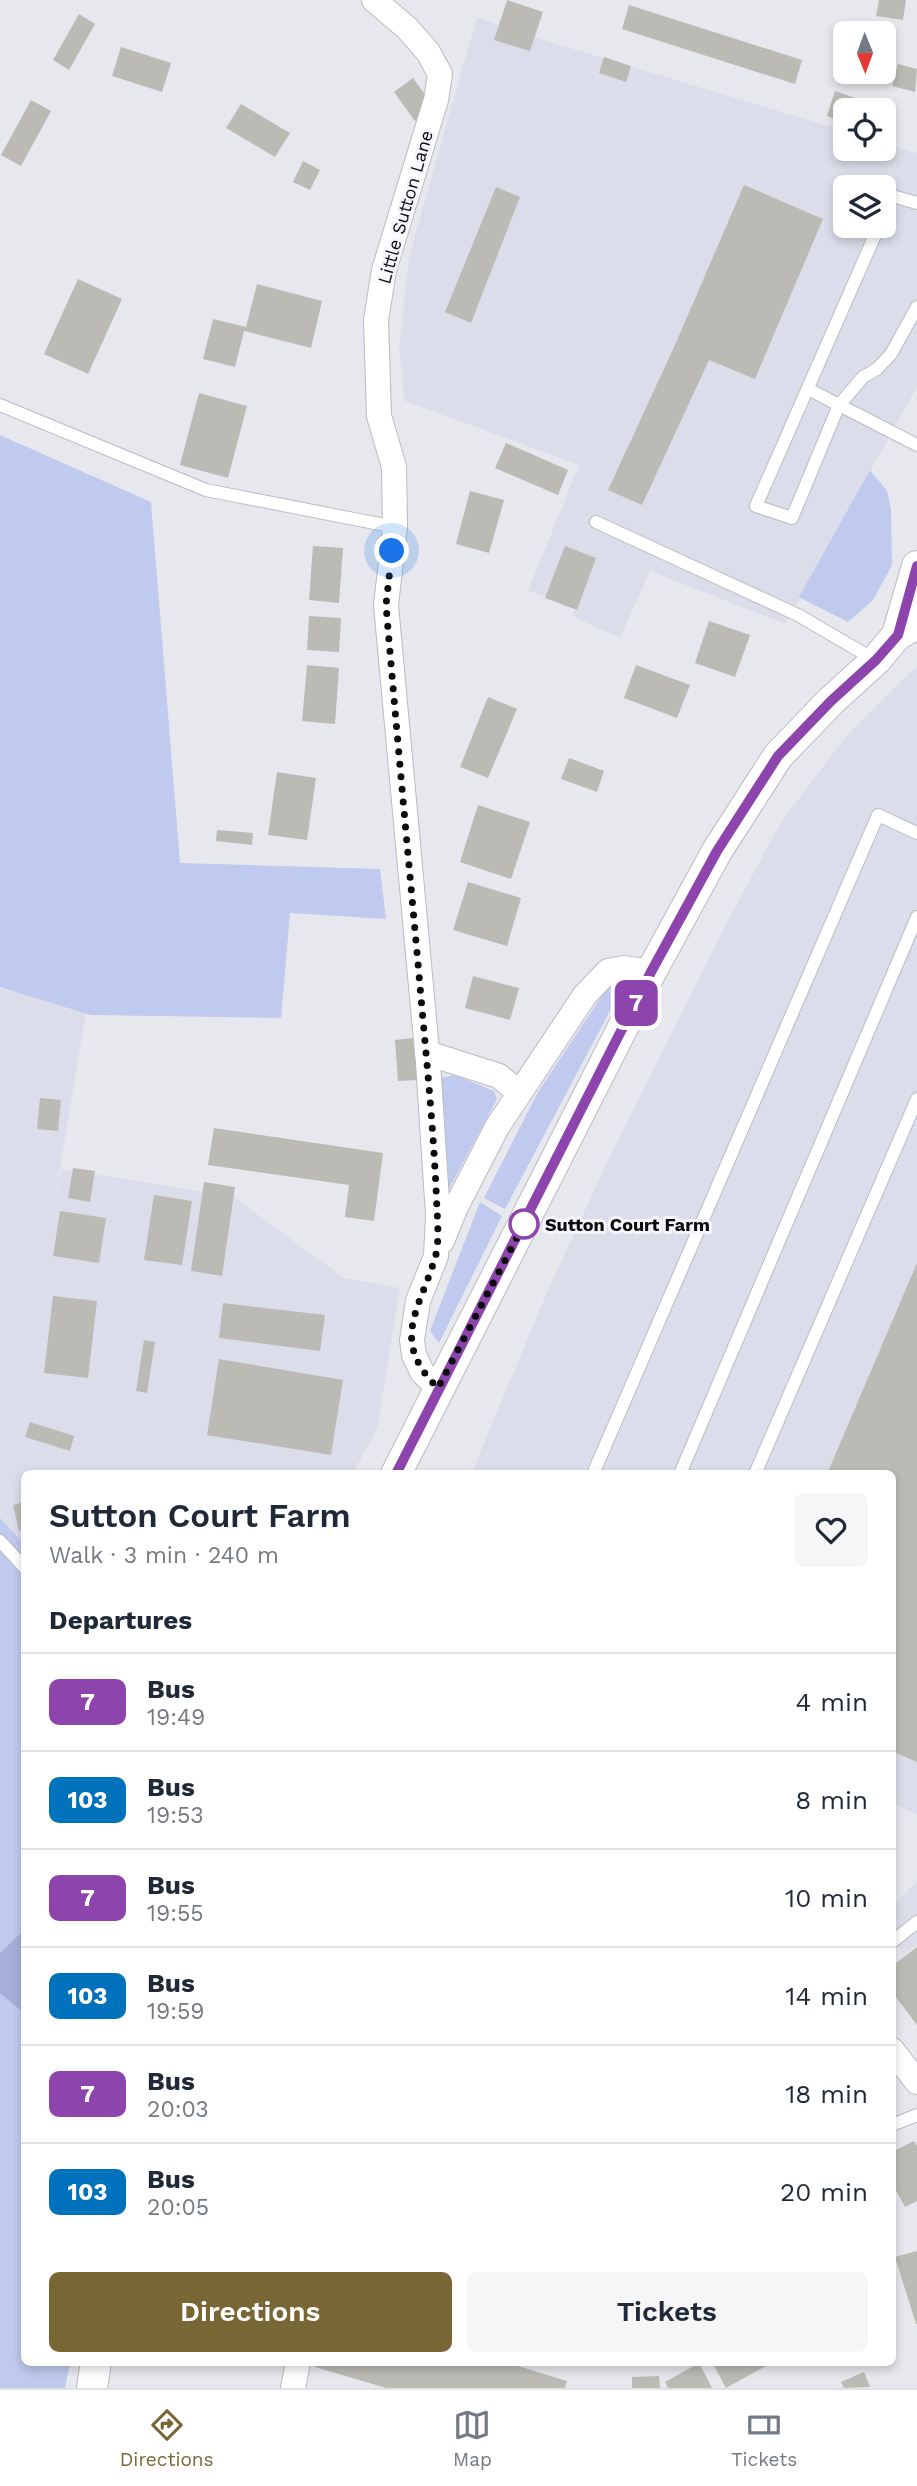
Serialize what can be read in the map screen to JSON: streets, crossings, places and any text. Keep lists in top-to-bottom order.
{
  "streets": {
    "street": ["Little Sutton Lane"]
  },
  "places": ["Sutton Court Farm"],
  "lines": ["bus line 7"],
  "north": "bottom",
  "page": {
    "on_map": "7",
    "heading": [
      ["Sutton Court Farm", "Walk · 3 min · 240 m"],
      "Departures"
    ],
    "list": [
      {
        "mark": "7",
        "name": "Bus",
        "note": "19:49",
        "value": "4 min"
      },
      {
        "mark": "103",
        "name": "Bus",
        "note": "19:53",
        "value": "8 min"
      },
      {
        "mark": "7",
        "name": "Bus",
        "note": "19:55",
        "value": "10 min"
      },
      {
        "mark": "103",
        "name": "Bus",
        "note": "19:59",
        "value": "14 min"
      },
      {
        "mark": "7",
        "name": "Bus",
        "note": "20:03",
        "value": "18 min"
      },
      {
        "mark": "103",
        "name": "Bus",
        "note": "20:05",
        "value": "20 min"
      }
    ],
    "buttons": ["Directions", "Tickets"],
    "tabs": ["Directions", "Map", "Tickets"]
  }
}
